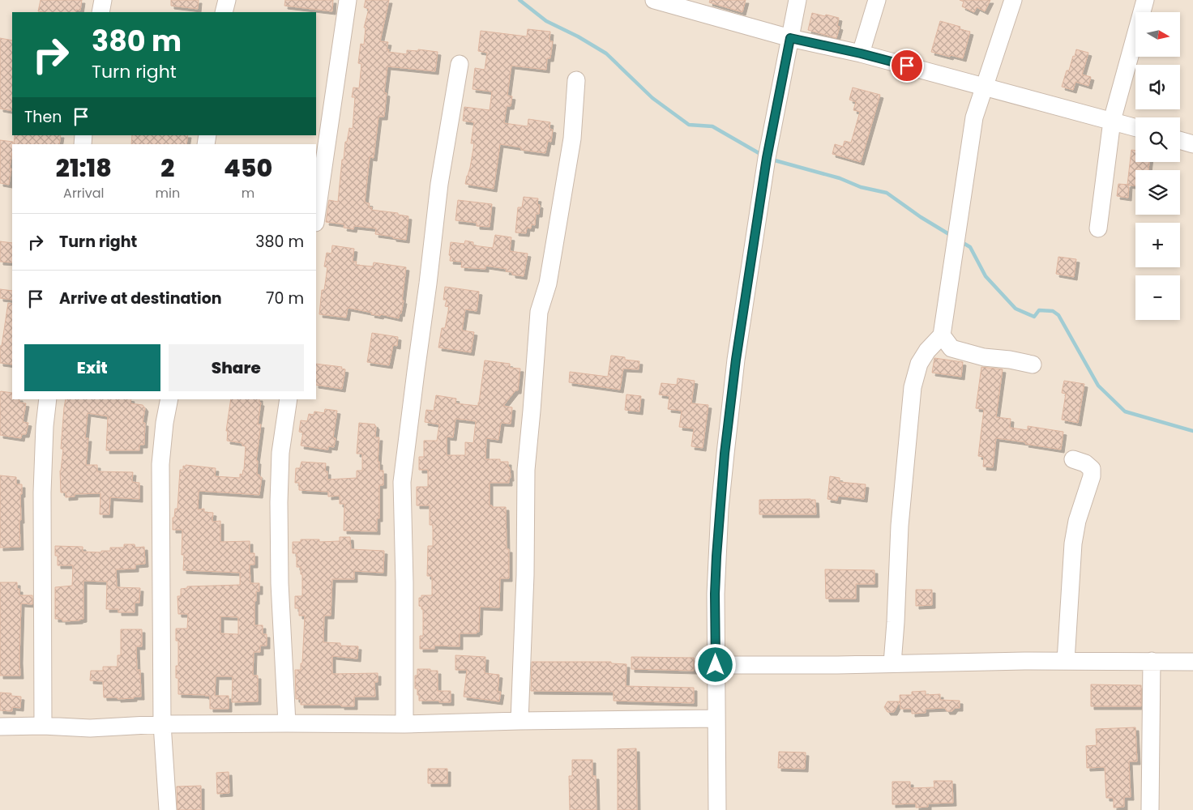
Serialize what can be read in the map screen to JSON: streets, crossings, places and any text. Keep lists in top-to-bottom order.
{
  "north": "right",
  "page": {
    "map_buttons": ["+", "−"],
    "turn": ["380 m", "Turn right"],
    "then": "Then",
    "eta": [
      "21:18",
      "Arrival",
      "2",
      "min",
      "450",
      "m"
    ],
    "list": [
      {
        "name": "Turn right",
        "value": "380 m"
      },
      {
        "name": "Arrive at destination",
        "value": "70 m"
      }
    ],
    "buttons": ["Exit", "Share"]
  }
}
